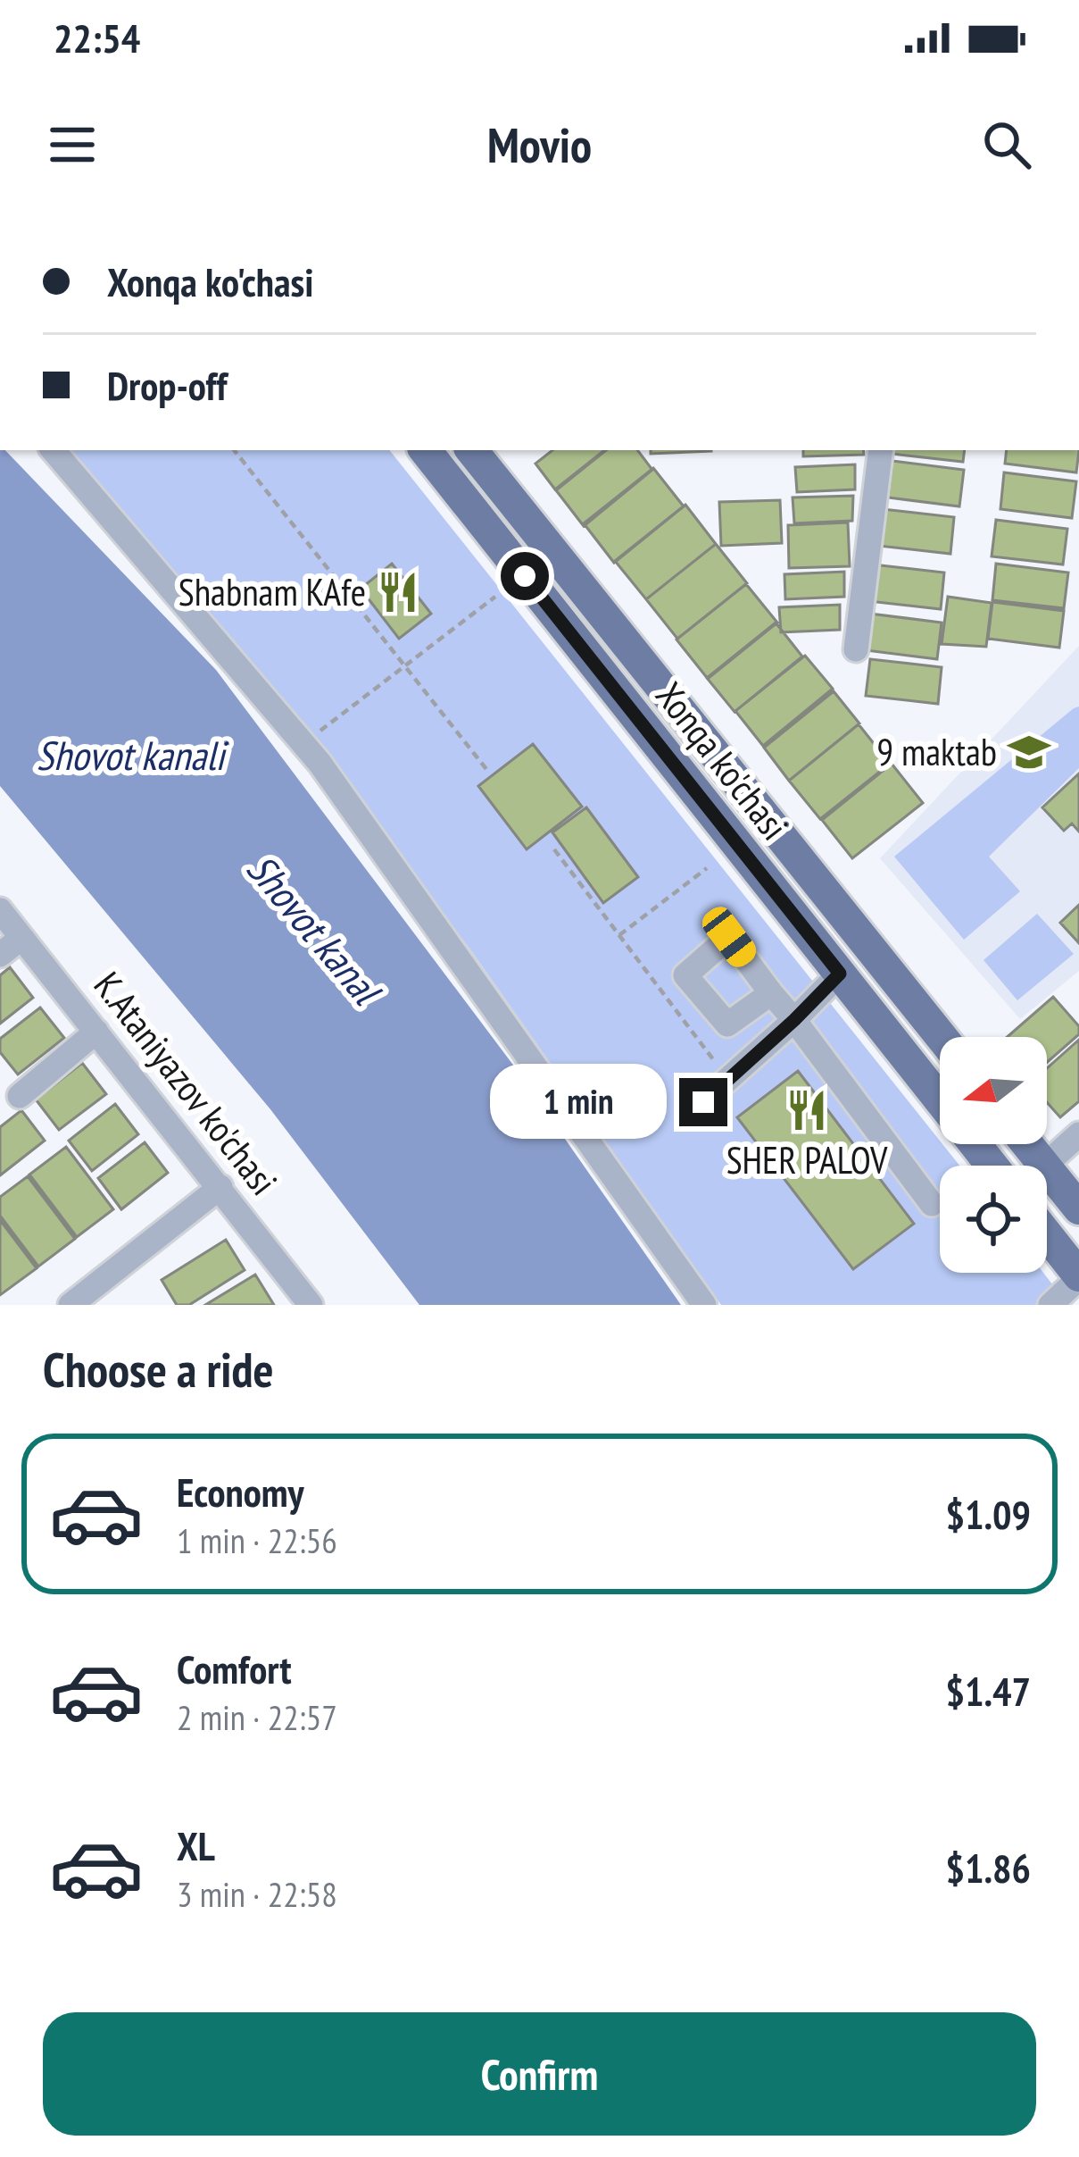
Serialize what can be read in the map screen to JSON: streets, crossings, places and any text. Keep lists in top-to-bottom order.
{
  "streets": {
    "main road": ["Xonqa ko'chasi"],
    "street": ["K.Ataniyazov ko'chasi"]
  },
  "water": ["Shovot kanali", "Shovot kanal"],
  "places": {
    "restaurant": ["Shabnam KAfe", "SHER PALOV"],
    "school or university": ["9 maktab"]
  },
  "north": "left",
  "page": {
    "status": "22:54",
    "header": "Movio",
    "banner": ["Xonqa ko'chasi", "Drop-off"],
    "bubble": "1 min",
    "heading": "Choose a ride",
    "list": [
      {
        "name": "Economy",
        "note": "1 min · 22:56",
        "value": "$1.09"
      },
      {
        "name": "Comfort",
        "note": "2 min · 22:57",
        "value": "$1.47"
      },
      {
        "name": "XL",
        "note": "3 min · 22:58",
        "value": "$1.86"
      }
    ],
    "buttons": "Confirm"
  }
}
